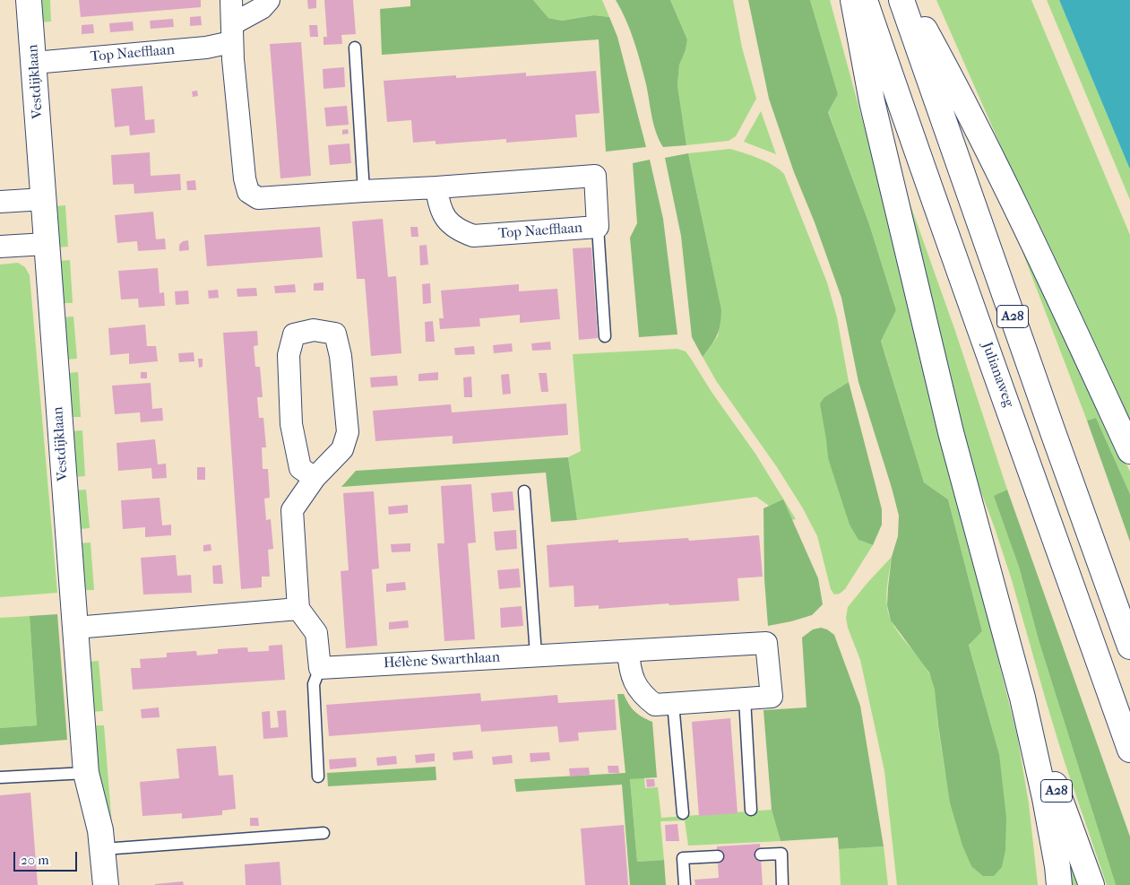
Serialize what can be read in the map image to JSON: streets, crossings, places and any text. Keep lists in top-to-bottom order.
{
  "streets": {
    "main road": ["Vestdijklaan", "A28", "Julianaweg"],
    "street": ["Top Naefflaan", "Hélène Swarthlaan"]
  },
  "crossings": [
    ["Top Naefflaan", "Vestdijklaan"]
  ],
  "scale_bar": "20 m"
}
